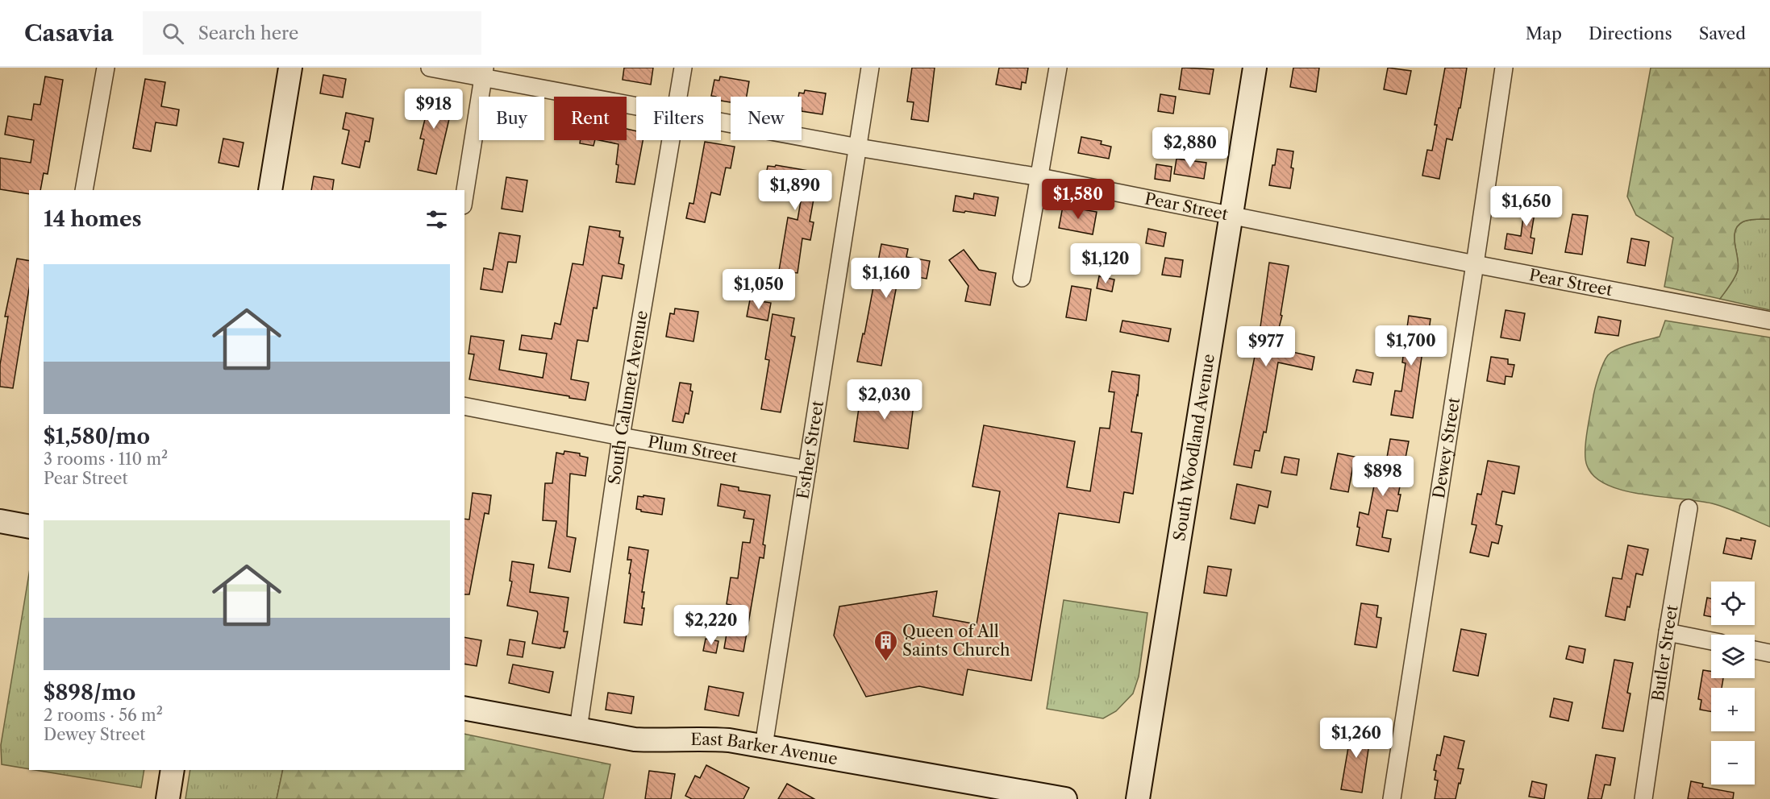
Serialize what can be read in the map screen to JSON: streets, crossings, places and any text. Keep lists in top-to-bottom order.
{
  "streets": {
    "street": [
      "Pear Street",
      "South Calumet Avenue",
      "South Woodland Avenue",
      "Dewey Street",
      "Plum Street",
      "Esther Street",
      "Butler Street",
      "East Barker Avenue"
    ]
  },
  "crossings": [
    ["Pear Street", "South Woodland Avenue"],
    ["Pear Street", "Dewey Street"],
    ["Pear Street", "Esther Street"],
    ["South Calumet Avenue", "Plum Street"],
    ["South Calumet Avenue", "East Barker Avenue"],
    ["Plum Street", "Esther Street"],
    ["Esther Street", "East Barker Avenue"]
  ],
  "places": {
    "building": ["Queen of All Saints Church"]
  },
  "page": {
    "header": "Casavia",
    "search": "Search here",
    "nav": ["Map", "Directions", "Saved"],
    "price": [
      "$918",
      "$2,880",
      "$1,890",
      "$1,580",
      "$1,650",
      "$1,120",
      "$1,160",
      "$1,050",
      "$1,700",
      "$977",
      "$2,030",
      "$898",
      "$2,220",
      "$1,260"
    ],
    "chip": [
      "Buy",
      "Rent",
      "Filters",
      "New"
    ],
    "heading": "14 homes",
    "list": [
      {
        "name": "$1,580/mo",
        "note": "3 rooms · 110 m² · Pear Street"
      },
      {
        "name": "$898/mo",
        "note": "2 rooms · 56 m² · Dewey Street"
      }
    ],
    "map_buttons": ["+", "−"]
  }
}
